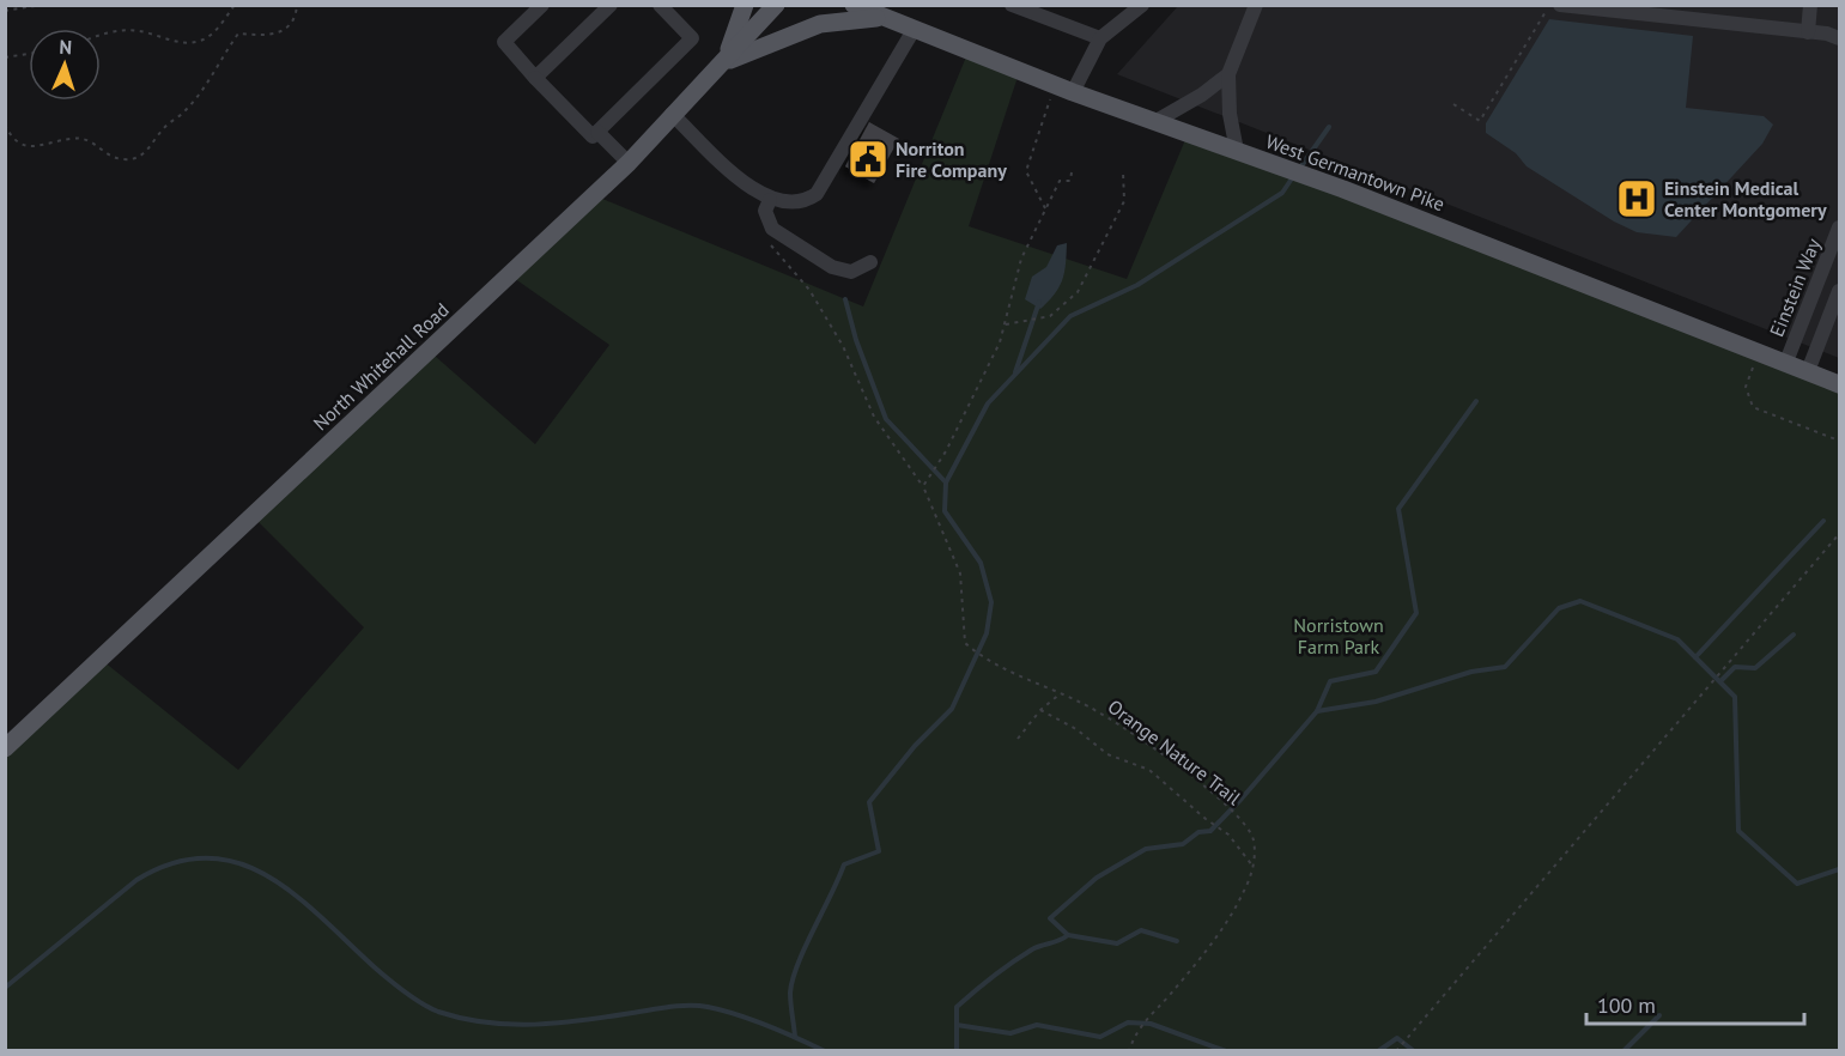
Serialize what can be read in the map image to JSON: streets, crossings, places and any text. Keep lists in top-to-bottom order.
{
  "streets": {
    "main road": ["West Germantown Pike", "North Whitehall Road"],
    "lane": ["Einstein Way"],
    "path": ["Orange Nature Trail"]
  },
  "crossings": [
    ["West Germantown Pike", "Einstein Way"]
  ],
  "parks": ["Norristown Farm Park"],
  "places": {
    "public building": ["Norriton Fire Company"],
    "hospital": ["Einstein Medical Center Montgomery"]
  },
  "scale_bar": "100 m",
  "north": "top"
}
